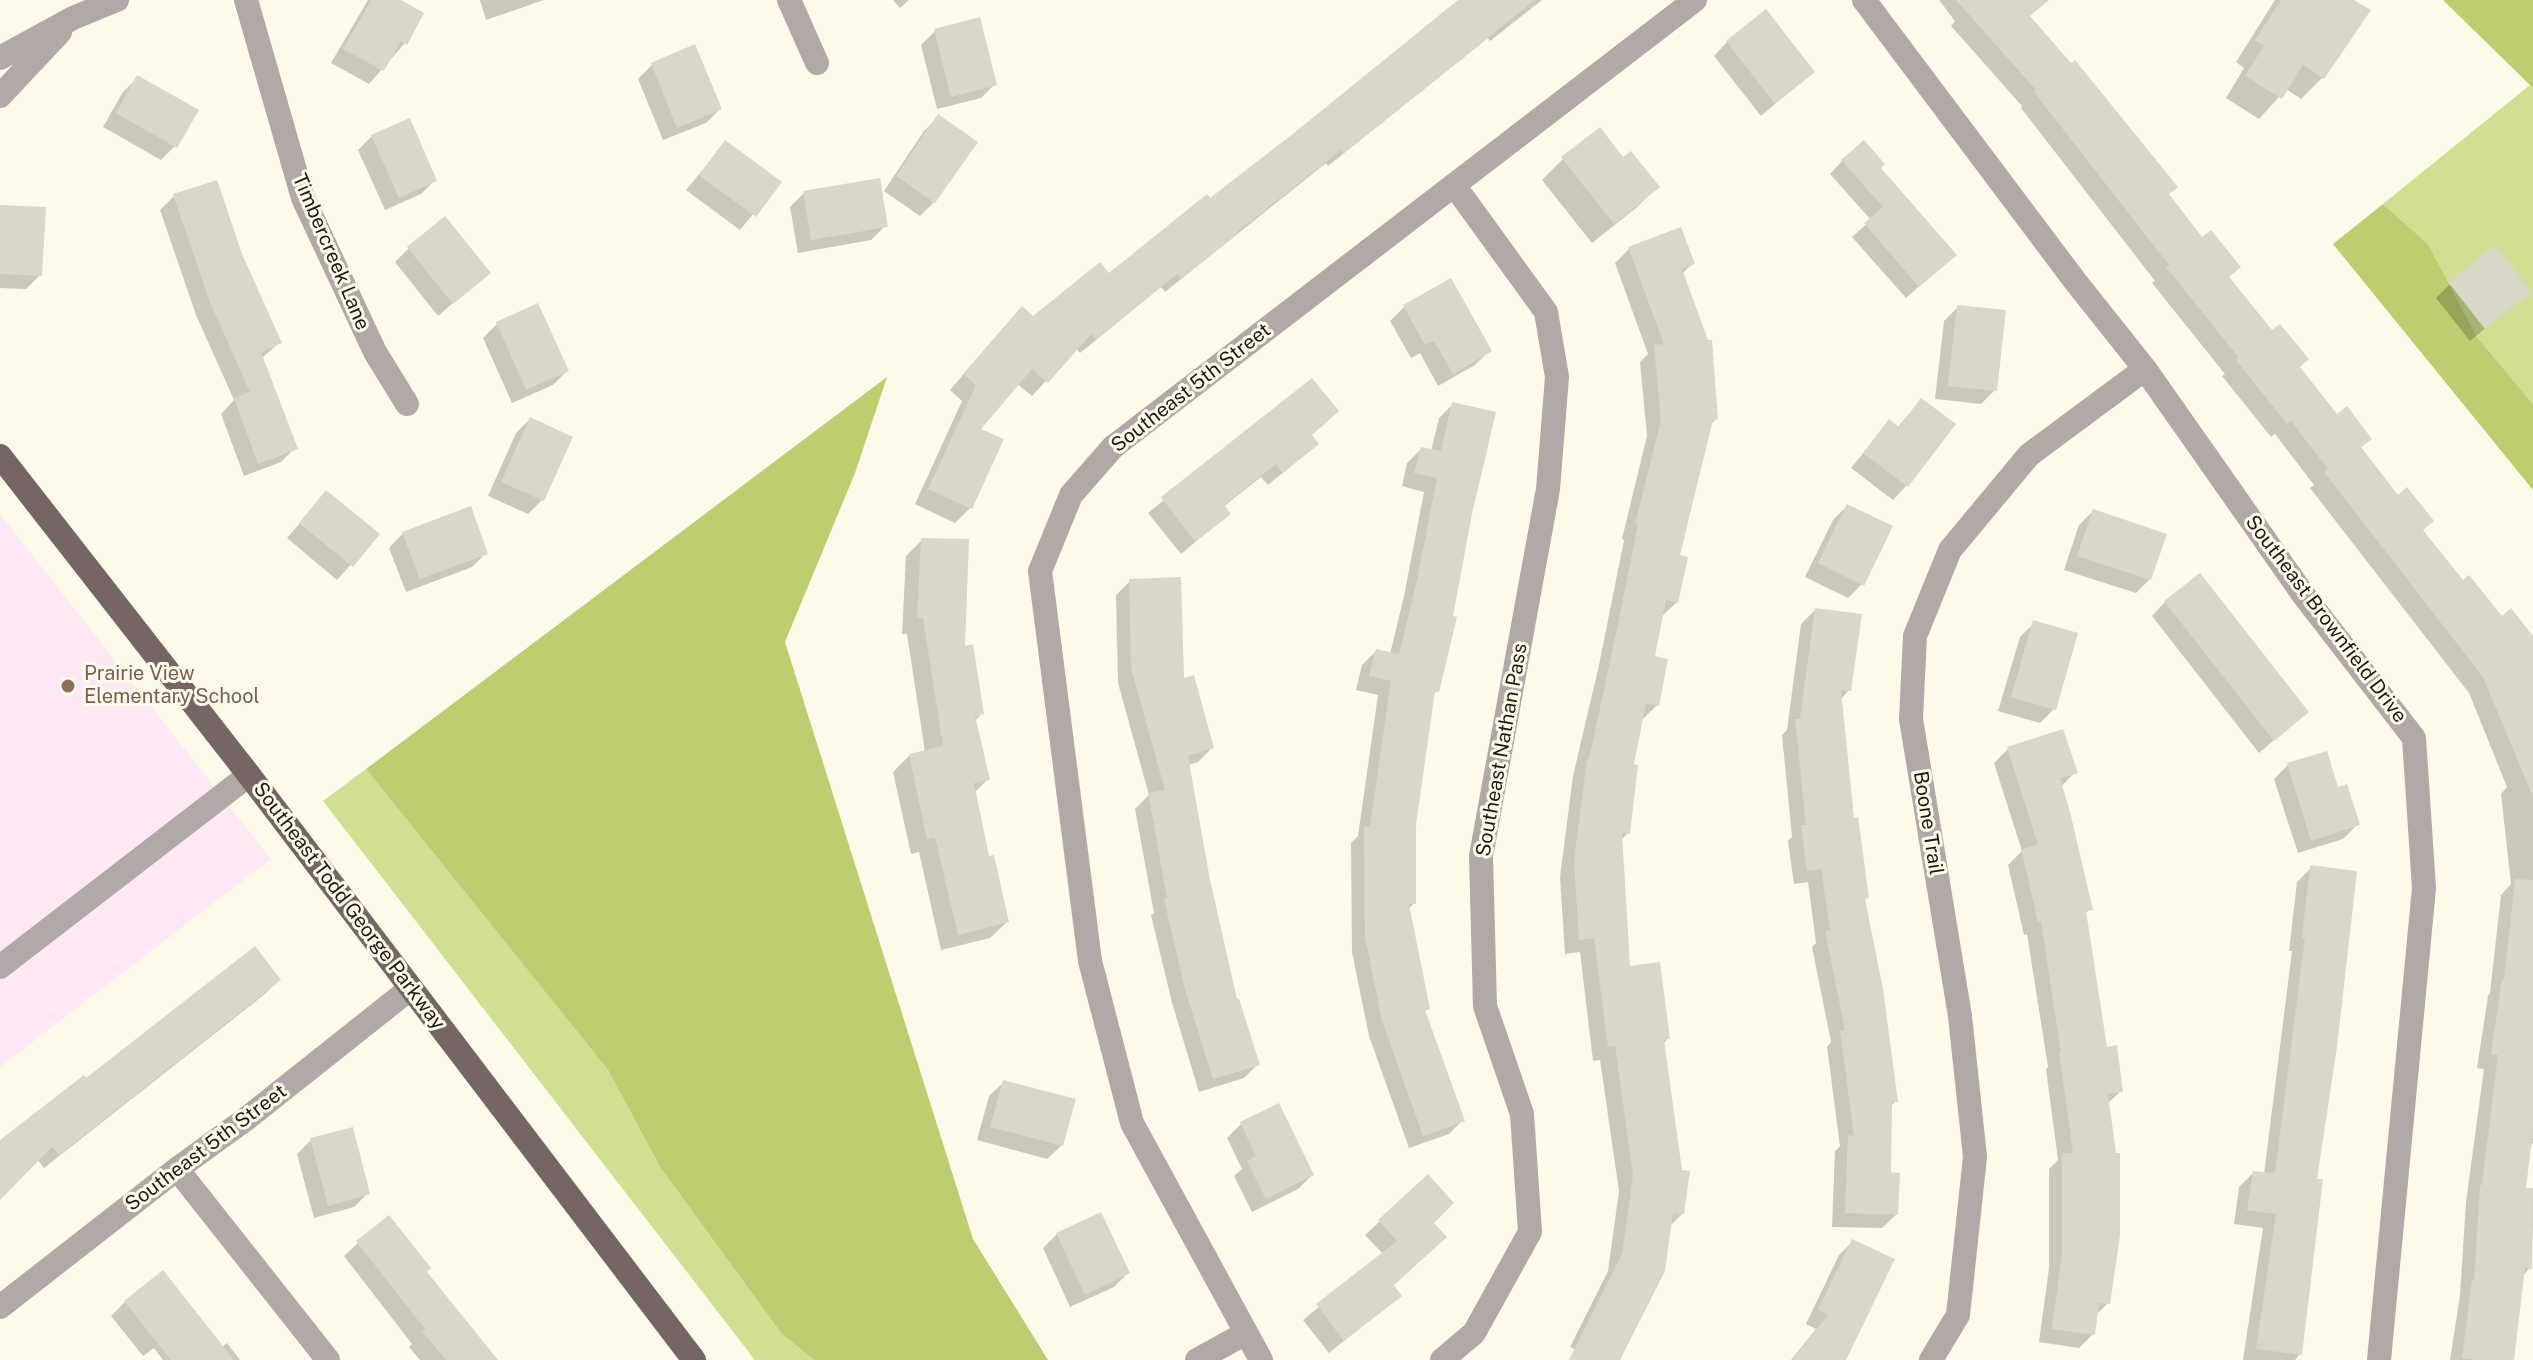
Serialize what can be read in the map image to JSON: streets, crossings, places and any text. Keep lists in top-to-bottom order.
{
  "streets": {
    "main road": ["Southeast Todd George Parkway"],
    "street": [
      "Timbercreek Lane",
      "Southeast 5th Street",
      "Southeast Brownfield Drive",
      "Southeast Nathan Pass",
      "Boone Trail"
    ]
  },
  "crossings": [
    ["Southeast 5th Street", "Southeast Nathan Pass"],
    ["Southeast 5th Street", "Southeast Todd George Parkway"],
    ["Southeast Brownfield Drive", "Boone Trail"]
  ],
  "places": ["Prairie View Elementary School"]
}
